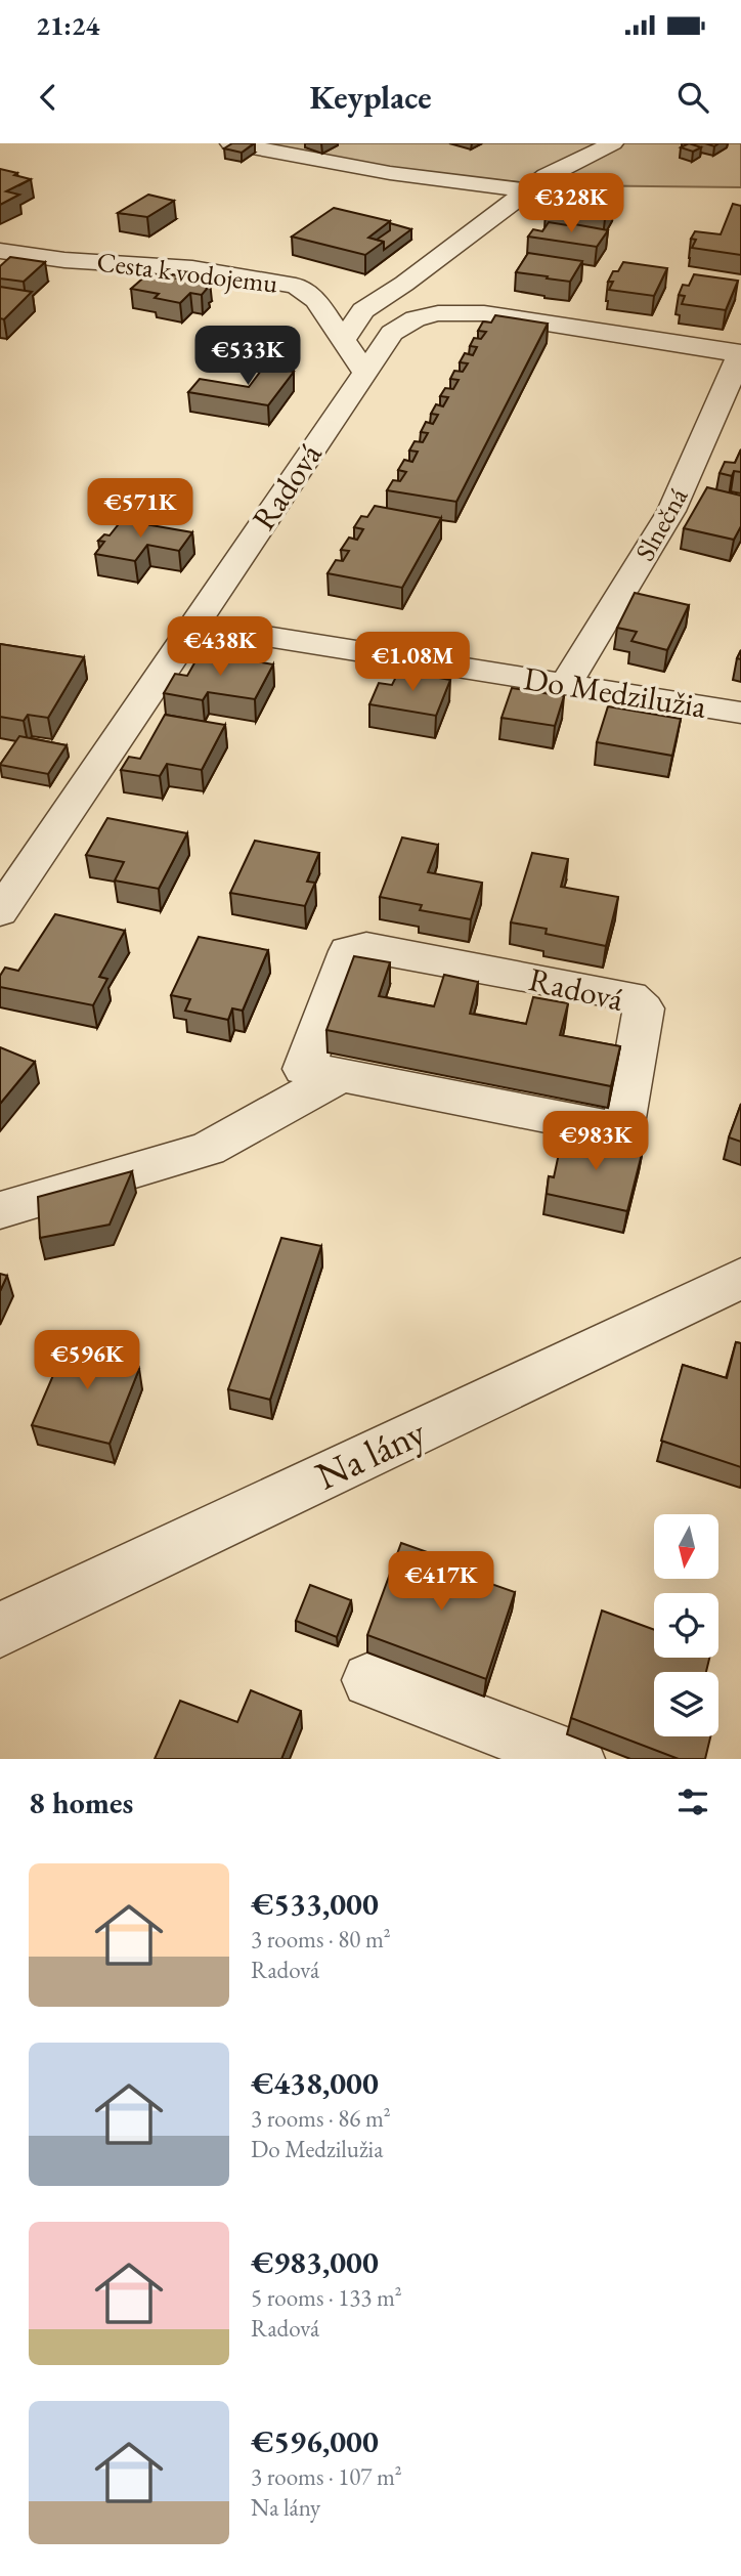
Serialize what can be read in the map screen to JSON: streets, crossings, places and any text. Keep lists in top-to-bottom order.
{
  "streets": {
    "street": [
      "Cesta k vodojemu",
      "Radová",
      "Slnečná",
      "Do Medzilužia",
      "Na lány"
    ]
  },
  "crossings": [
    ["Cesta k vodojemu", "Radová"],
    ["Radová", "Slnečná"],
    ["Radová", "Do Medzilužia"],
    ["Slnečná", "Do Medzilužia"]
  ],
  "north": "bottom",
  "page": {
    "status": "21:24",
    "header": "Keyplace",
    "price": [
      "€328K",
      "€533K",
      "€571K",
      "€438K",
      "€1.08M",
      "€983K",
      "€596K",
      "€417K"
    ],
    "heading": "8 homes",
    "list": [
      {
        "name": "€533,000",
        "note": "3 rooms · 80 m² · Radová"
      },
      {
        "name": "€438,000",
        "note": "3 rooms · 86 m² · Do Medzilužia"
      },
      {
        "name": "€983,000",
        "note": "5 rooms · 133 m² · Radová"
      },
      {
        "name": "€596,000",
        "note": "3 rooms · 107 m² · Na lány"
      }
    ]
  }
}
